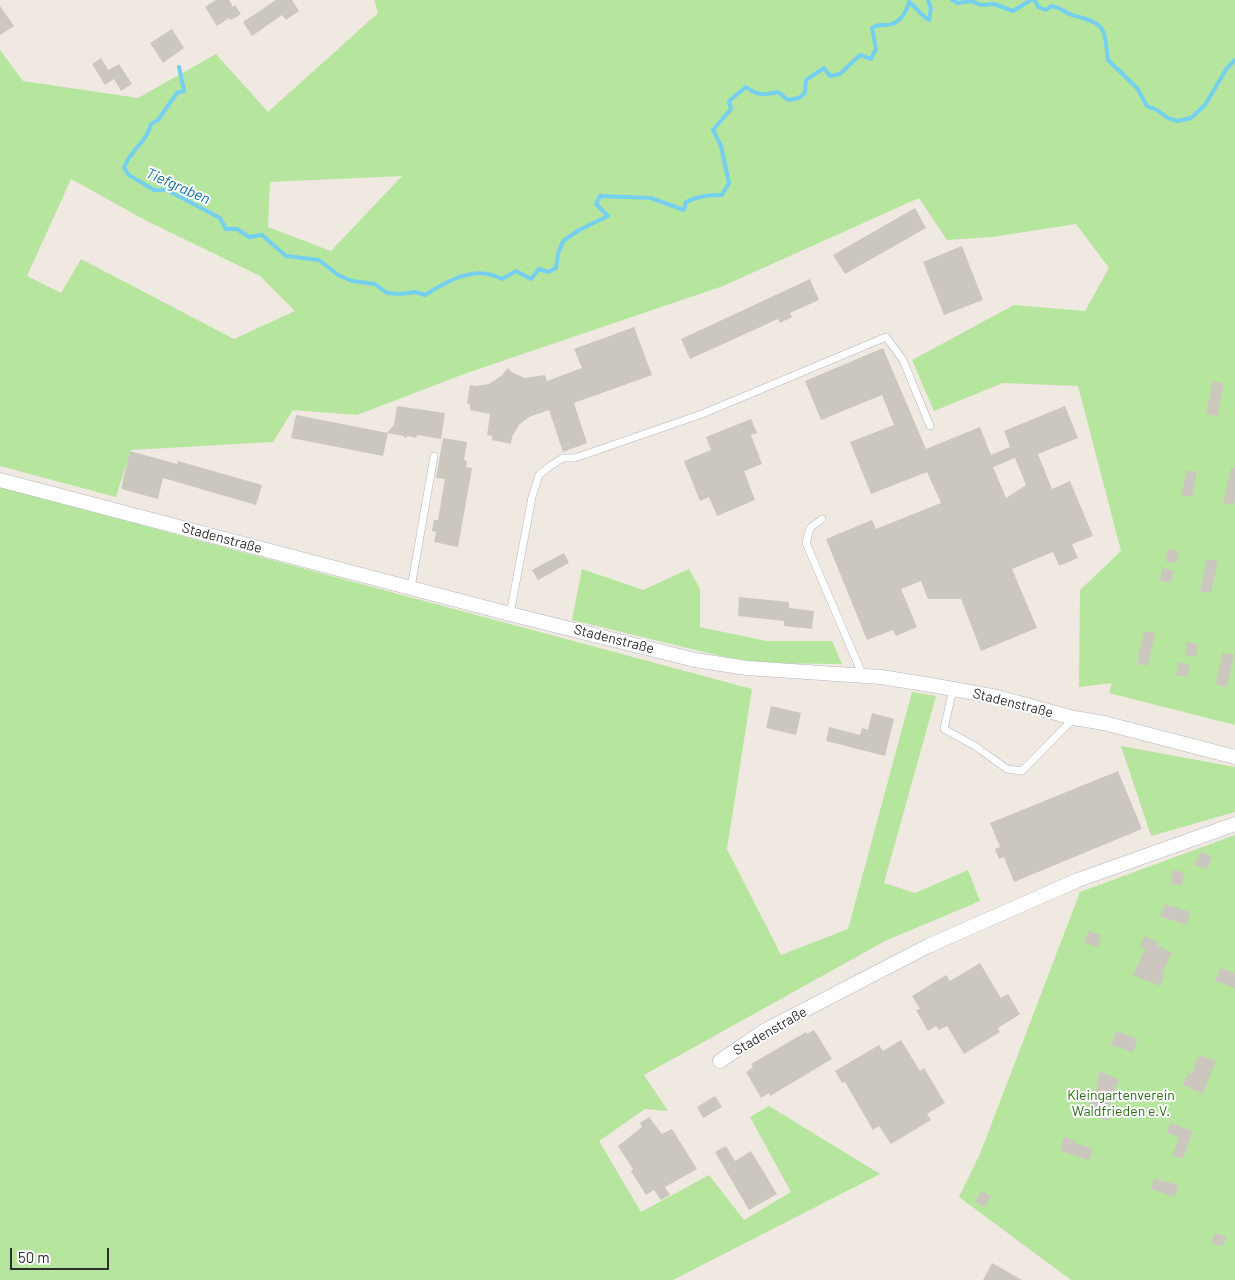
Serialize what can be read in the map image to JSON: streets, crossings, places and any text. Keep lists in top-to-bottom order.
{
  "streets": {
    "street": ["Stadenstraße"]
  },
  "water": ["Tiefgraben"],
  "parks": ["Kleingartenverein Waldfrieden e.V."],
  "scale_bar": "50 m"
}
